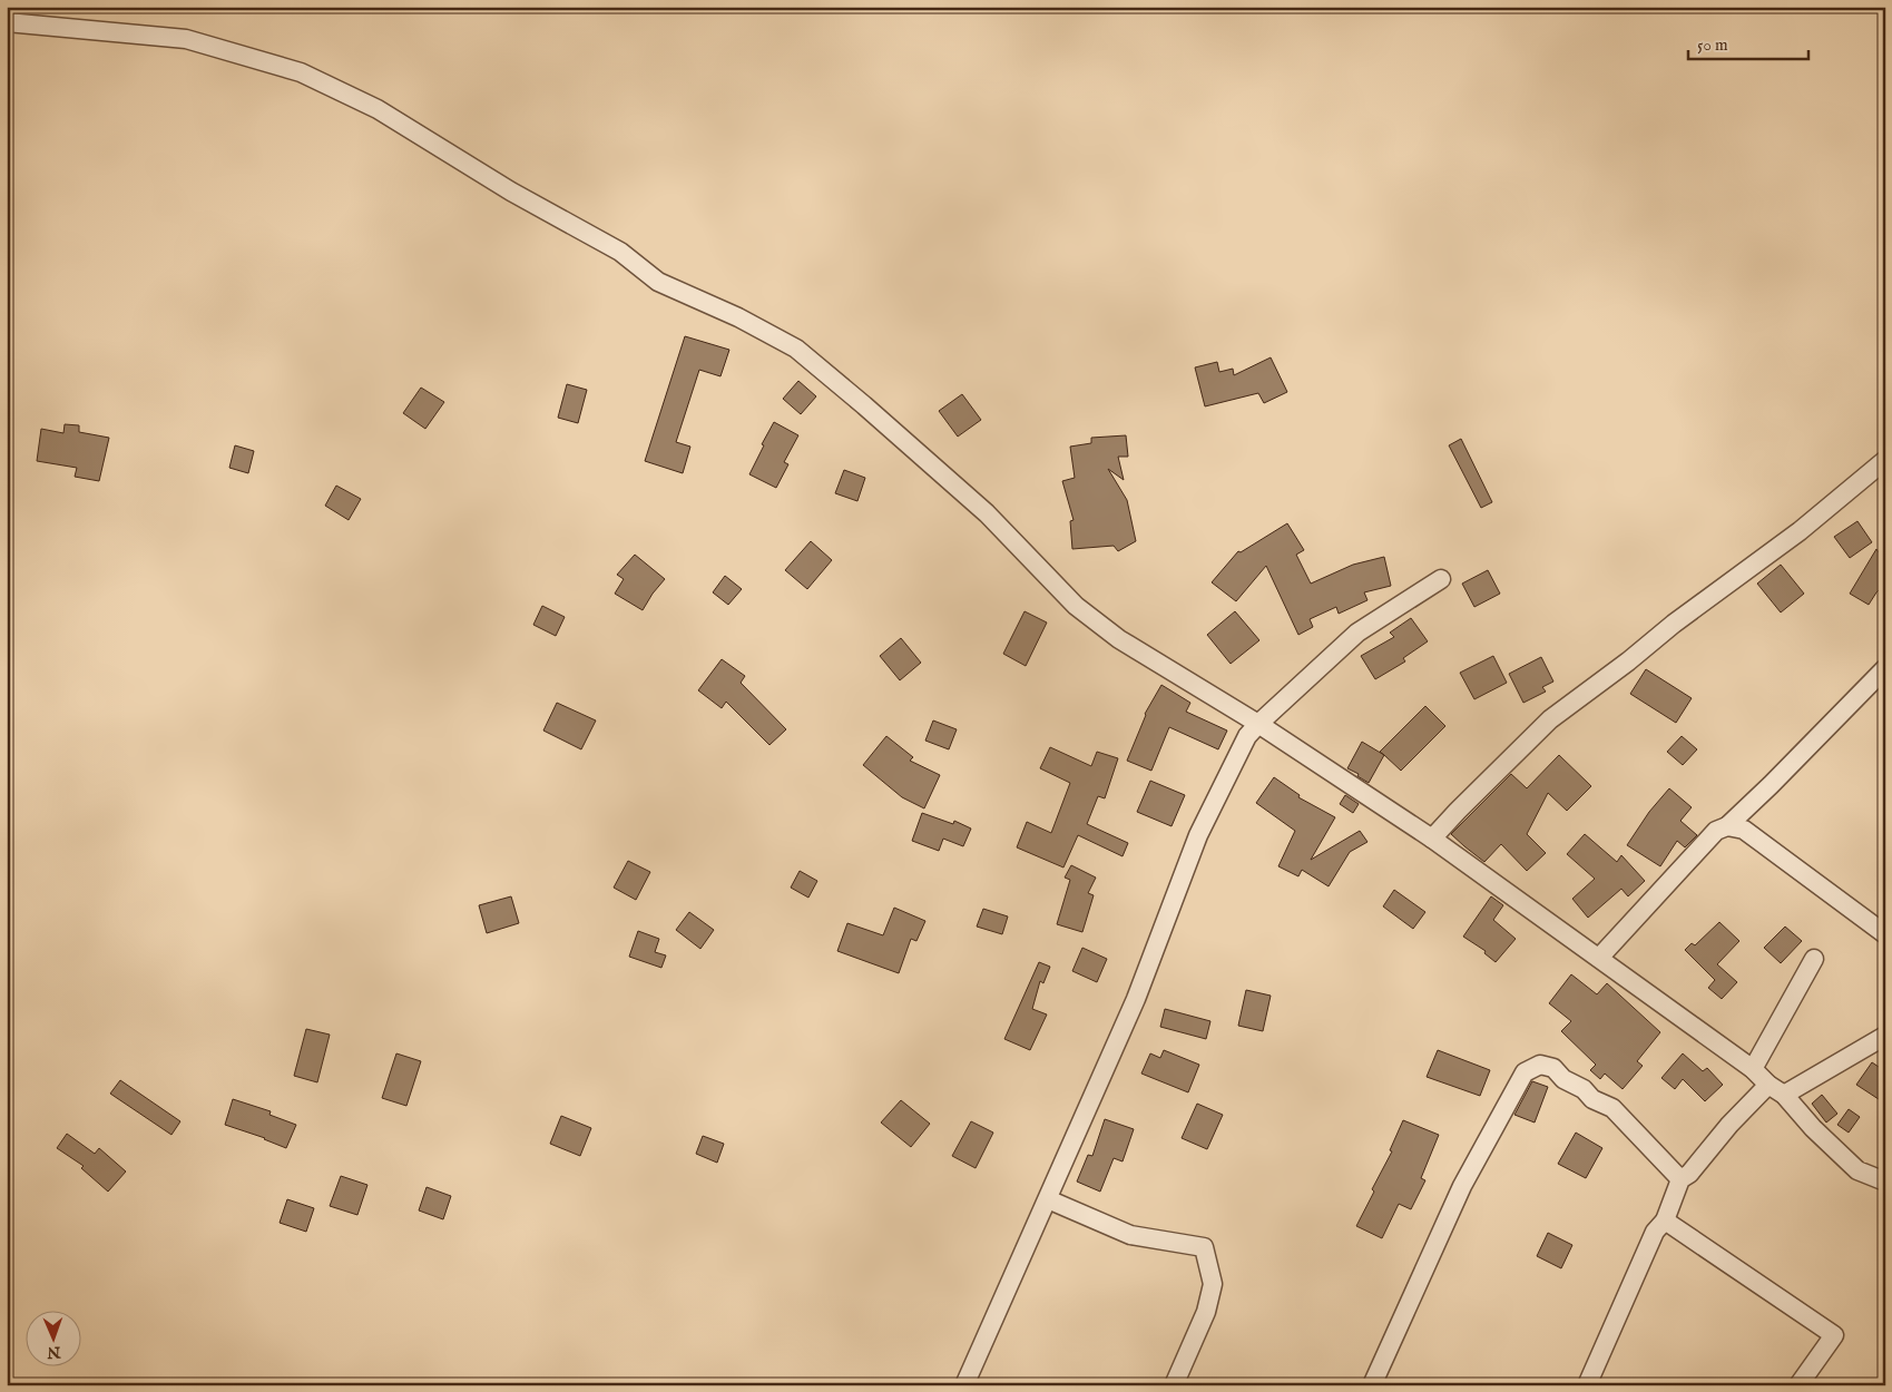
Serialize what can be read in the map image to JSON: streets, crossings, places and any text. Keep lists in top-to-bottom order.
{
  "scale_bar": "50 m",
  "north": "bottom"
}
